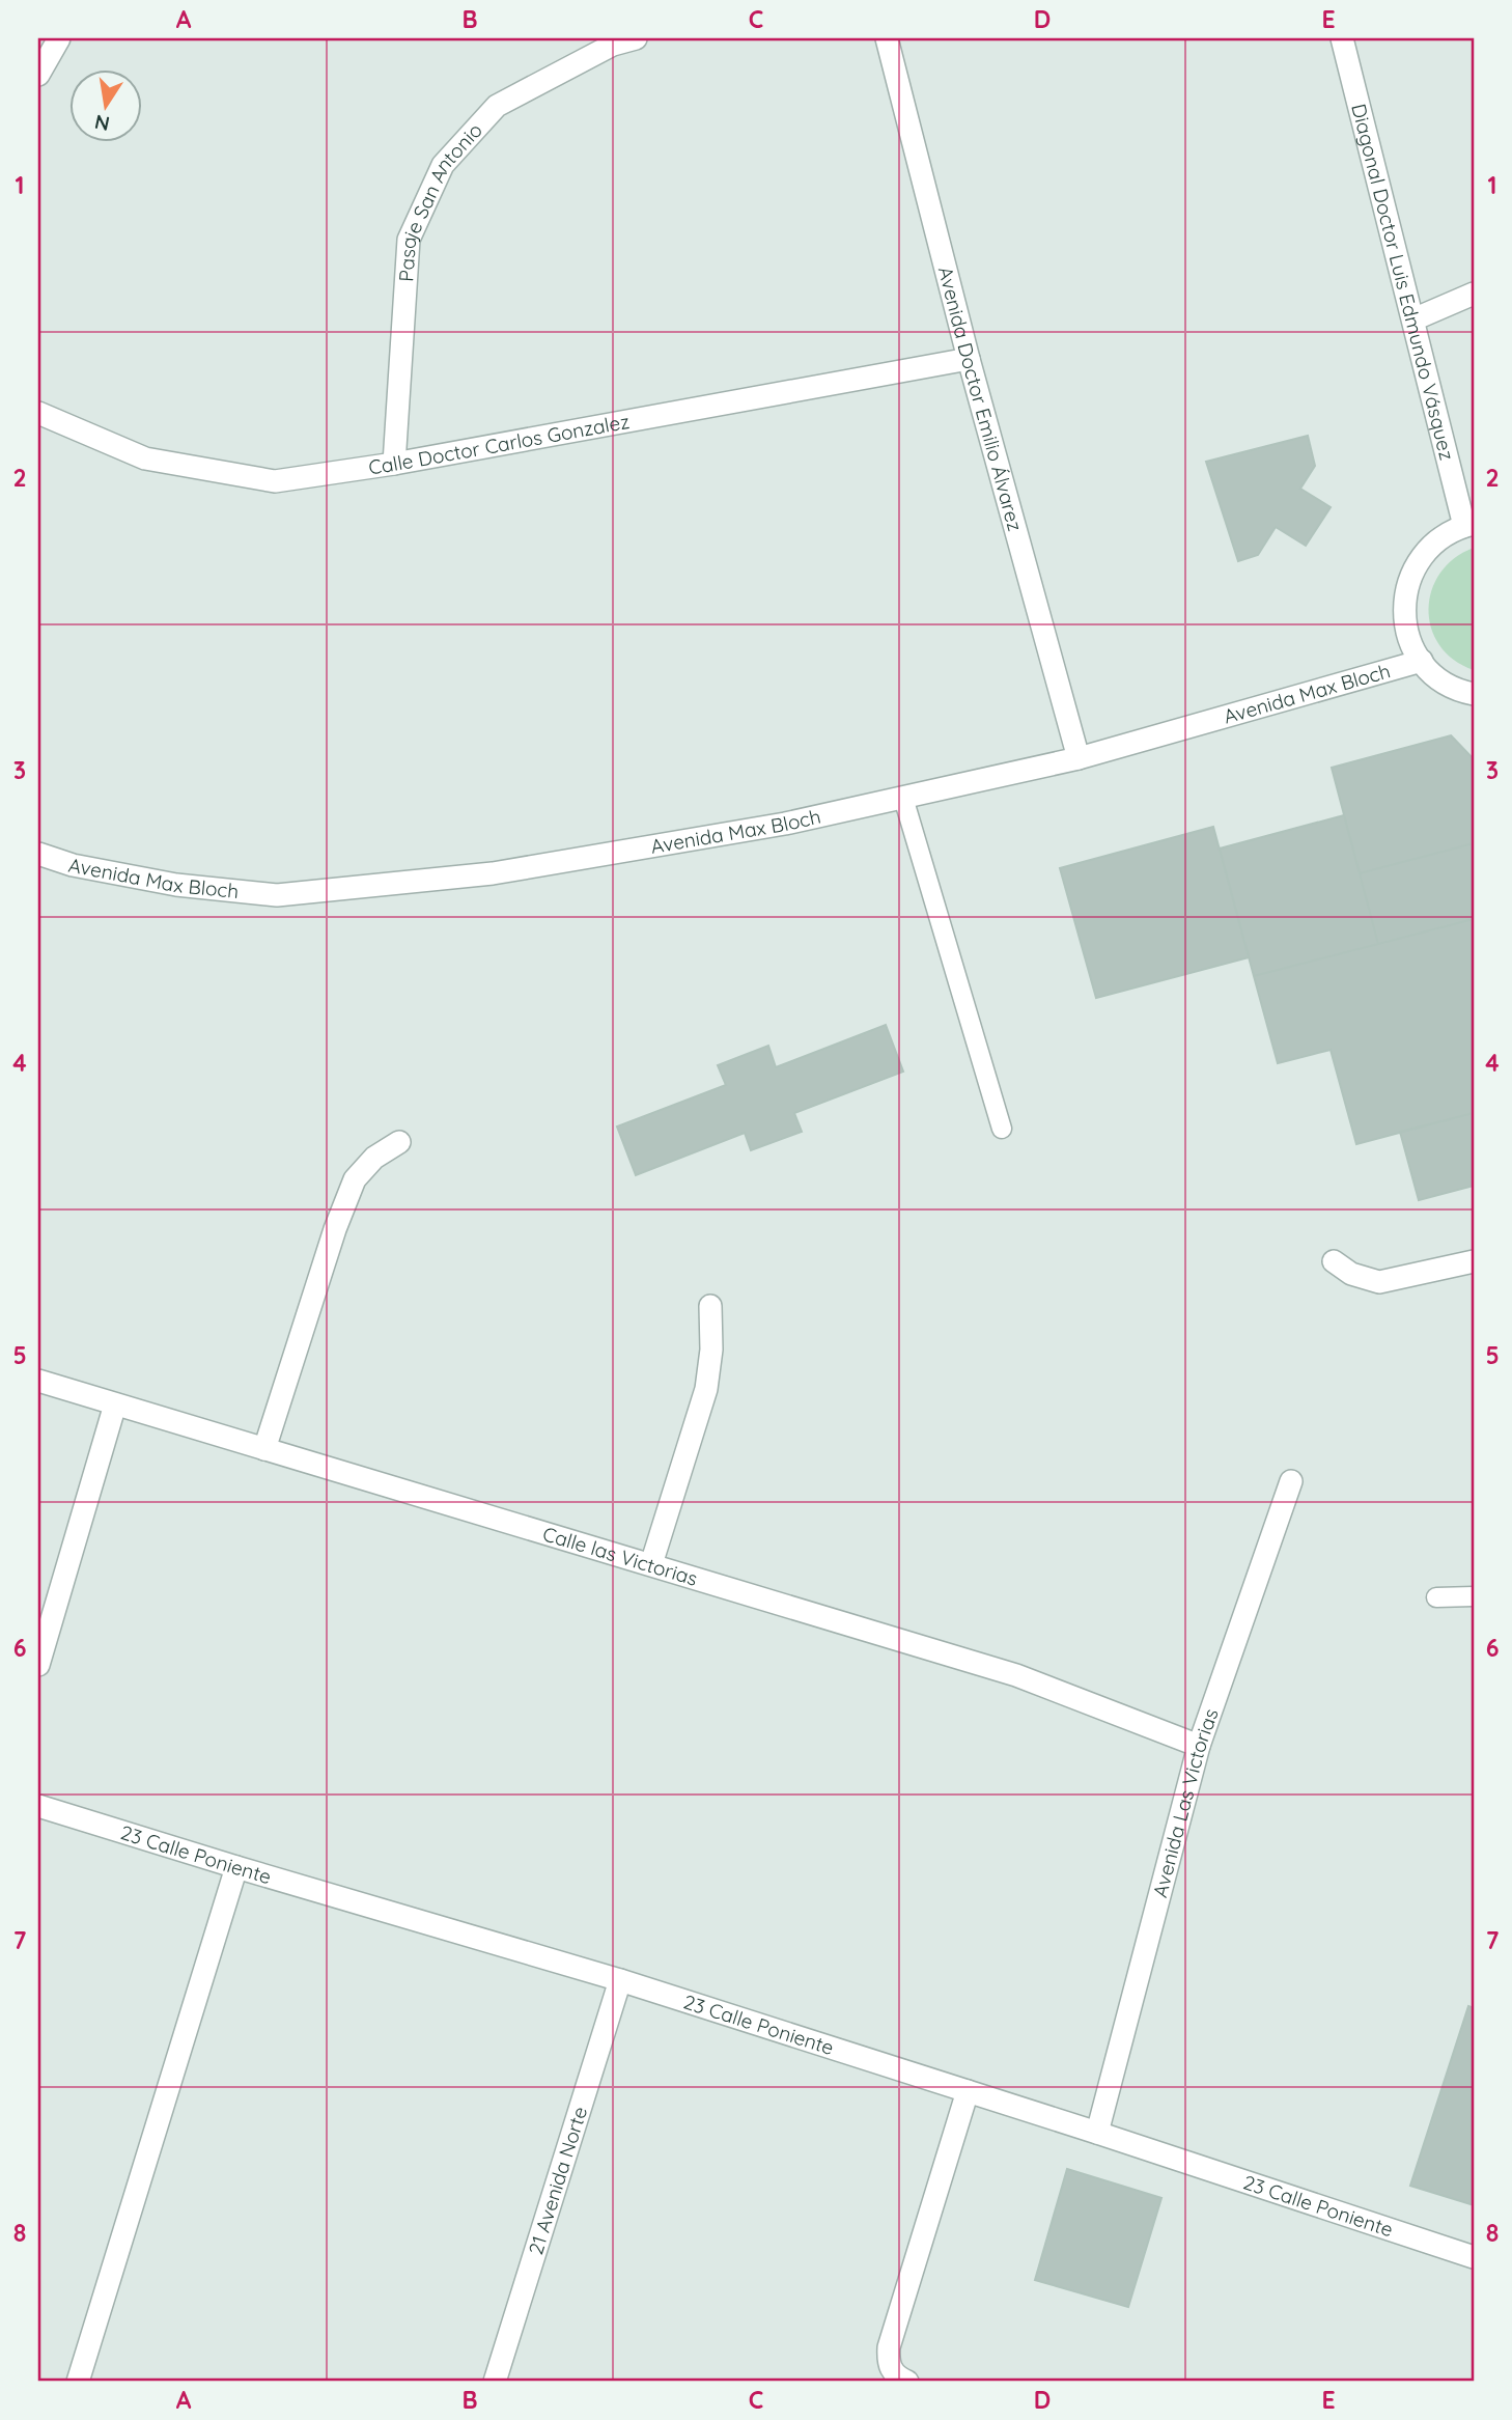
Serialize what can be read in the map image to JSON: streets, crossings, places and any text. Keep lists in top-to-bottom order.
{
  "streets": {
    "street": [
      "Pasaje San Antonio",
      "Diagonal Doctor Luis Edmundo Vásquez",
      "Avenida Doctor Emilio Álvarez",
      "Calle Doctor Carlos Gonzalez",
      "Avenida Max Bloch",
      "Calle las Victorias",
      "Avenida Las Victorias",
      "23 Calle Poniente",
      "21 Avenida Norte"
    ]
  },
  "crossings": [
    ["Pasaje San Antonio", "Calle Doctor Carlos Gonzalez"],
    ["Avenida Doctor Emilio Álvarez", "Calle Doctor Carlos Gonzalez"],
    ["Avenida Doctor Emilio Álvarez", "Avenida Max Bloch"],
    ["Calle las Victorias", "Avenida Las Victorias"],
    ["Avenida Las Victorias", "23 Calle Poniente"],
    ["23 Calle Poniente", "21 Avenida Norte"]
  ],
  "north": "bottom",
  "grid": {
    "columns": [
      "A",
      "B",
      "C",
      "D",
      "E"
    ],
    "rows": [
      "1",
      "2",
      "3",
      "4",
      "5",
      "6",
      "7",
      "8"
    ]
  }
}
